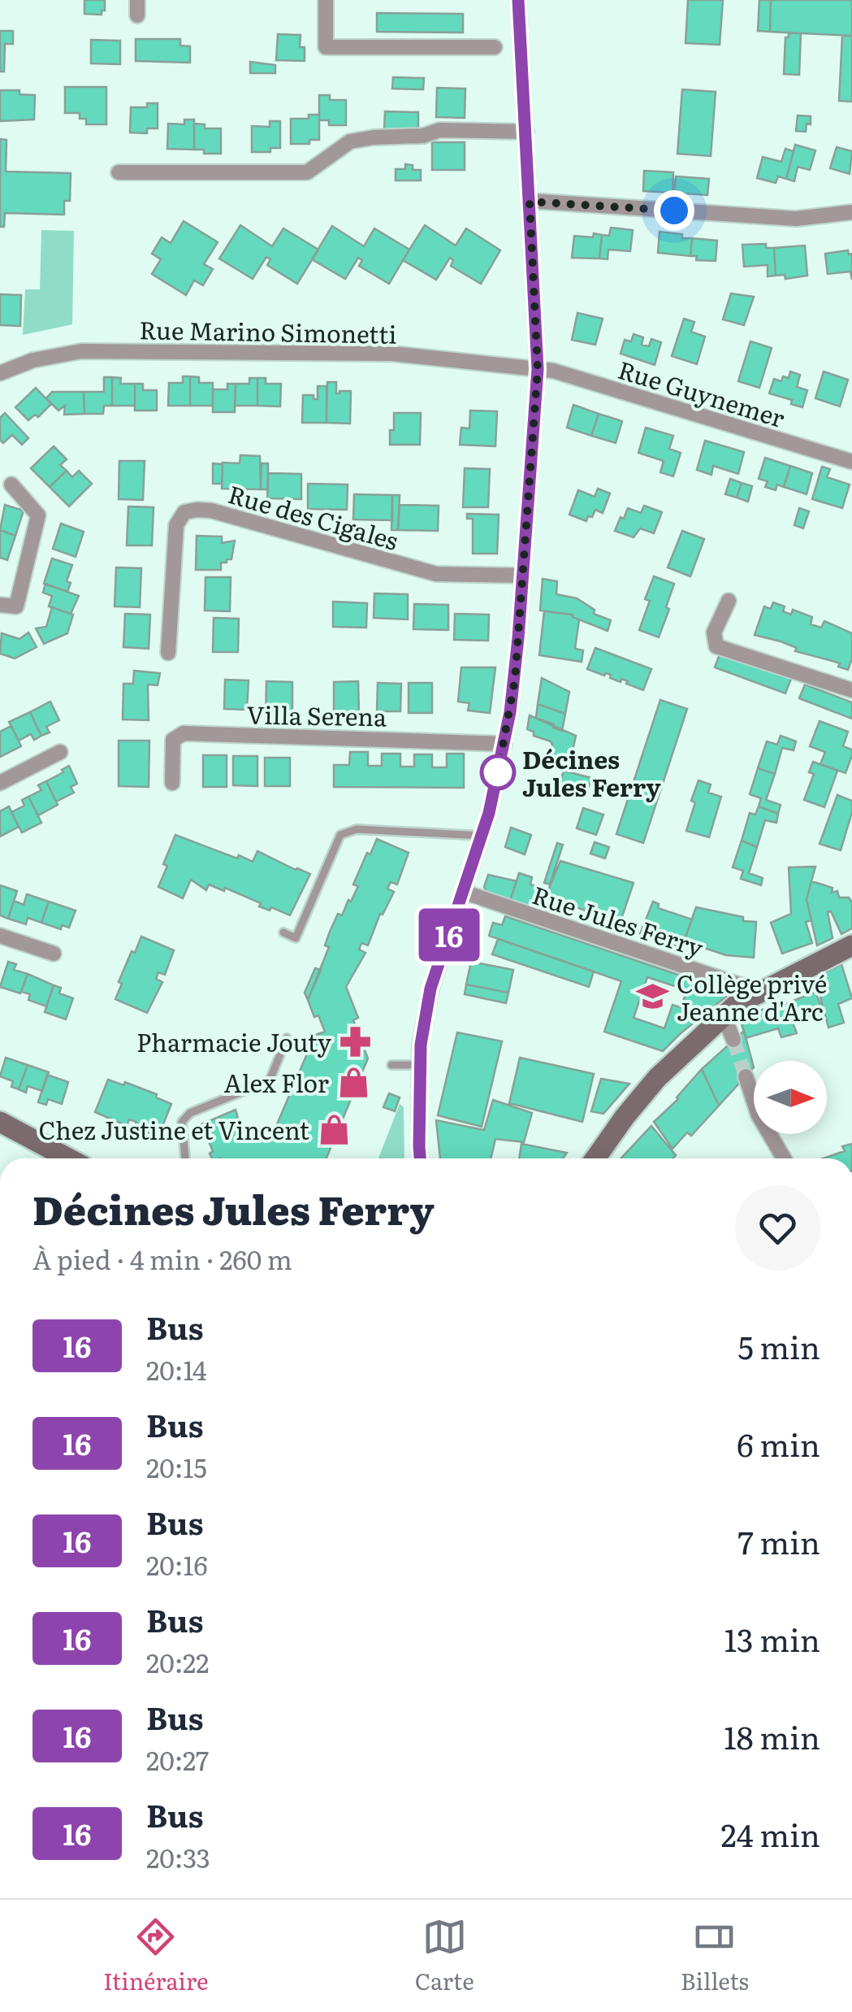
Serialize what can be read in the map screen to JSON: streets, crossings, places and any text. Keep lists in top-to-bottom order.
{
  "streets": {
    "street": [
      "Rue Marino Simonetti",
      "Rue Guynemer",
      "Rue des Cigales",
      "Villa Serena",
      "Rue Jules Ferry"
    ]
  },
  "crossings": [
    ["Rue Marino Simonetti", "Rue Guynemer"]
  ],
  "places": {
    "other": ["Décines Jules Ferry"],
    "school or university": ["Collège privé Jeanne d'Arc"],
    "pharmacy": ["Pharmacie Jouty"],
    "shop": ["Alex Flor", "Chez Justine et Vincent"]
  },
  "lines": ["bus line 16"],
  "north": "right",
  "page": {
    "on_map": "16",
    "heading": ["Décines Jules Ferry", "À pied · 4 min · 260 m"],
    "list": [
      {
        "mark": "16",
        "name": "Bus",
        "note": "20:14",
        "value": "5 min"
      },
      {
        "mark": "16",
        "name": "Bus",
        "note": "20:15",
        "value": "6 min"
      },
      {
        "mark": "16",
        "name": "Bus",
        "note": "20:16",
        "value": "7 min"
      },
      {
        "mark": "16",
        "name": "Bus",
        "note": "20:22",
        "value": "13 min"
      },
      {
        "mark": "16",
        "name": "Bus",
        "note": "20:27",
        "value": "18 min"
      },
      {
        "mark": "16",
        "name": "Bus",
        "note": "20:33",
        "value": "24 min"
      }
    ],
    "tabs": ["Itinéraire", "Carte", "Billets"]
  }
}
